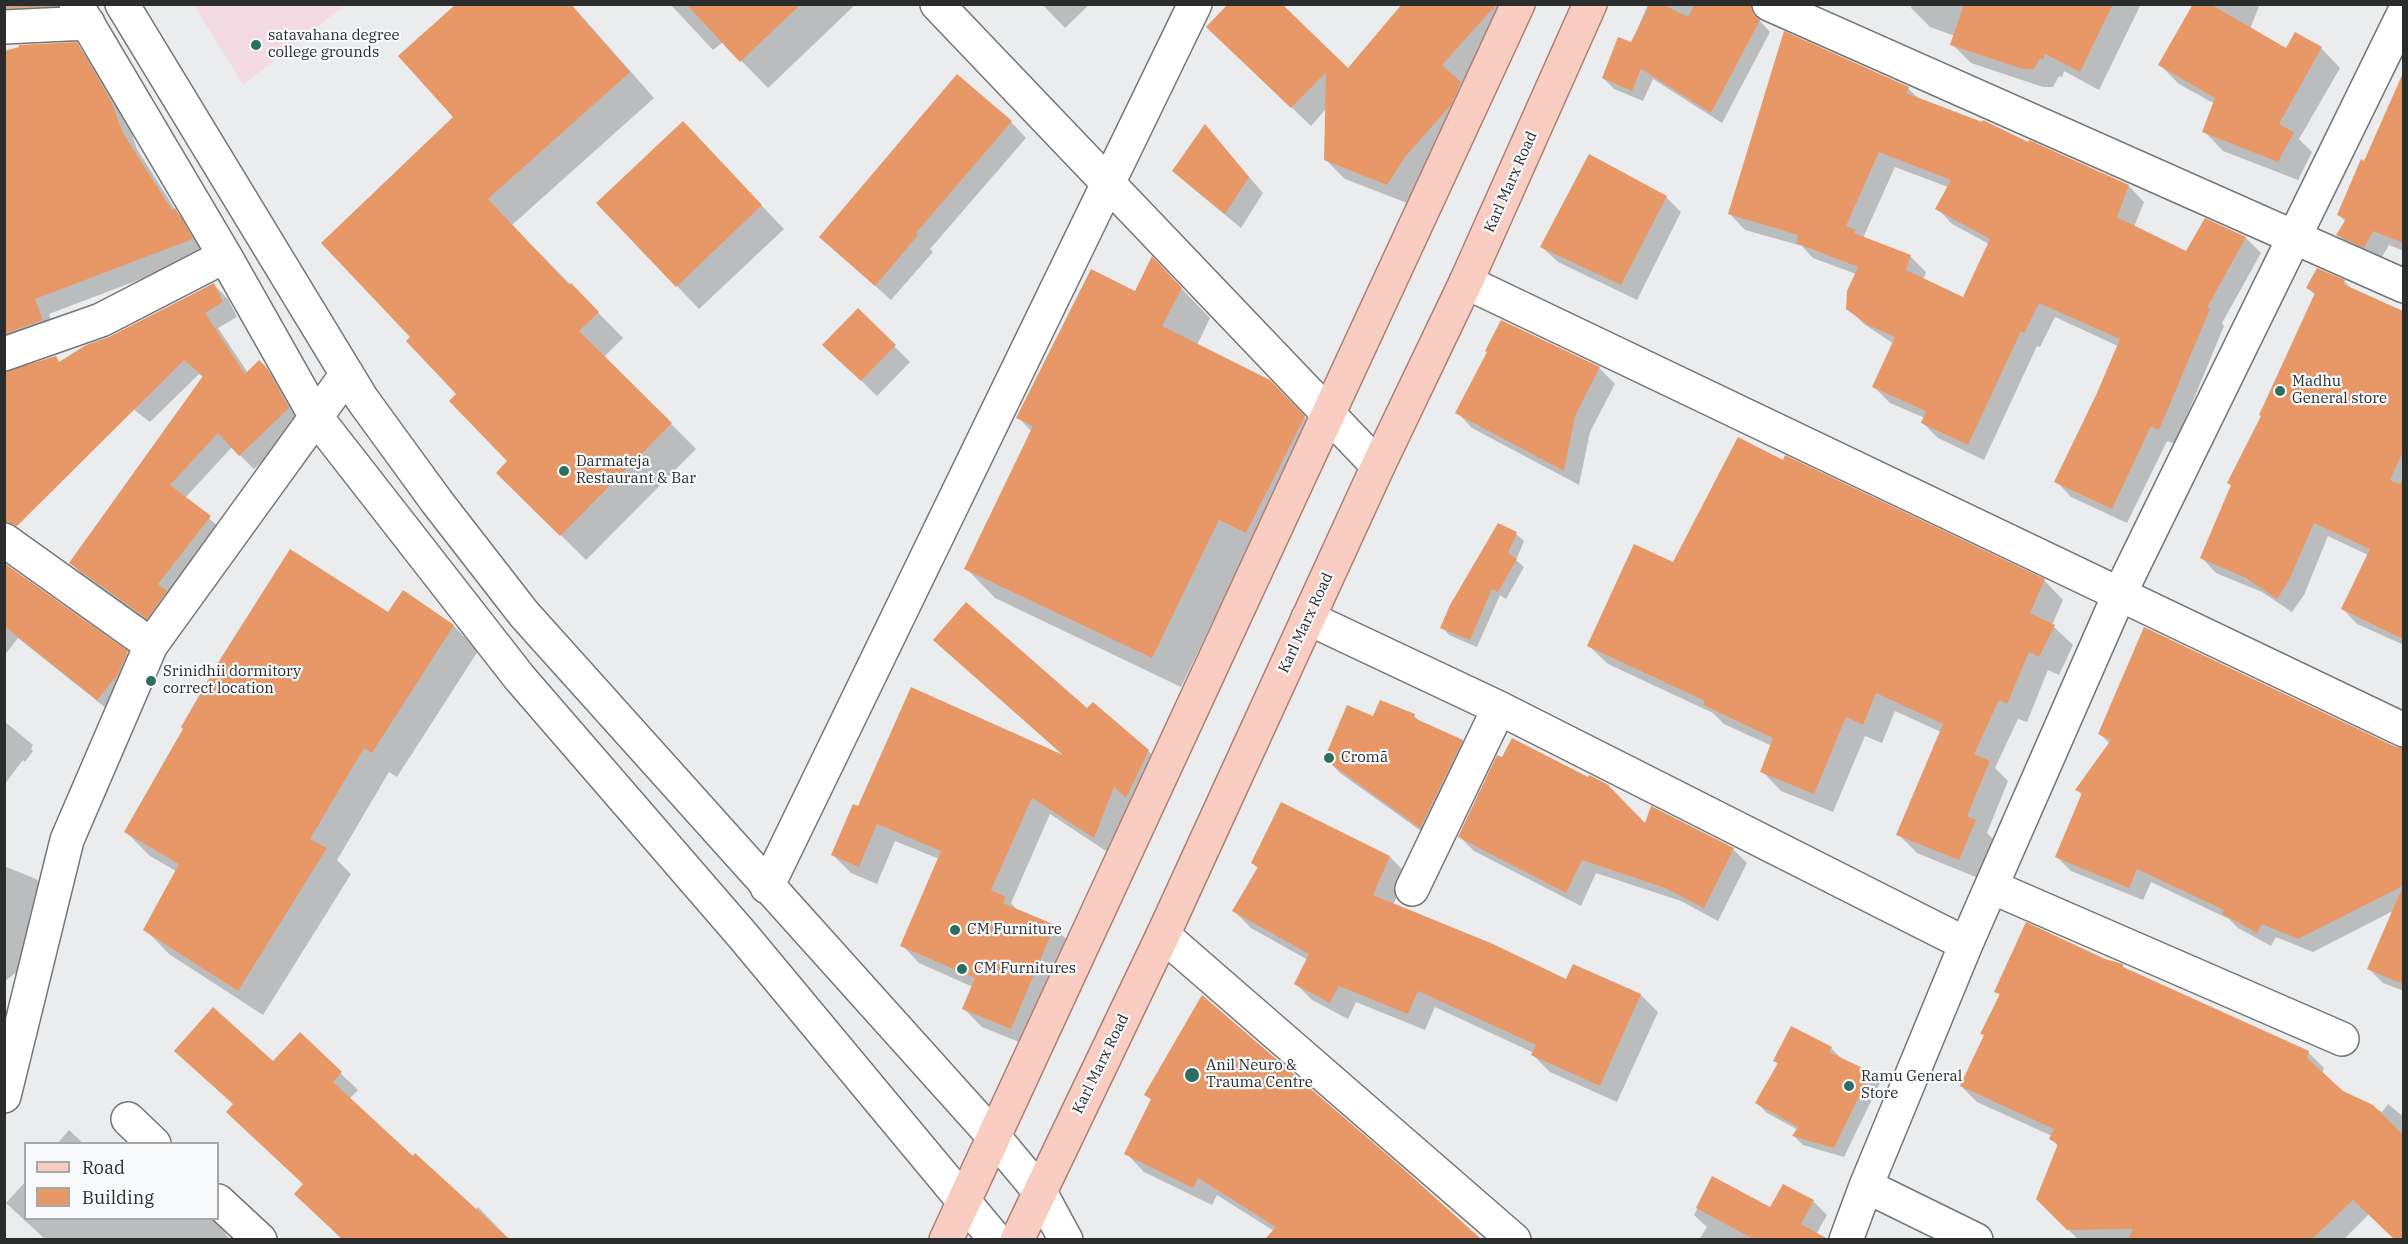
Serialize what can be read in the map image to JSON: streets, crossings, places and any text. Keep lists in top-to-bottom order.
{
  "streets": {
    "main road": ["Karl Marx Road"]
  },
  "places": [
    "satavahana degree college grounds",
    "Madhu General store",
    "Darmateja Restaurant & Bar",
    "Srinidhii dormitory correct location",
    "Cromā",
    "CM Furniture",
    "CM Furnitures",
    "Anil Neuro & Trauma Centre",
    "Ramu General Store"
  ],
  "legend": ["Road", "Building"]
}
